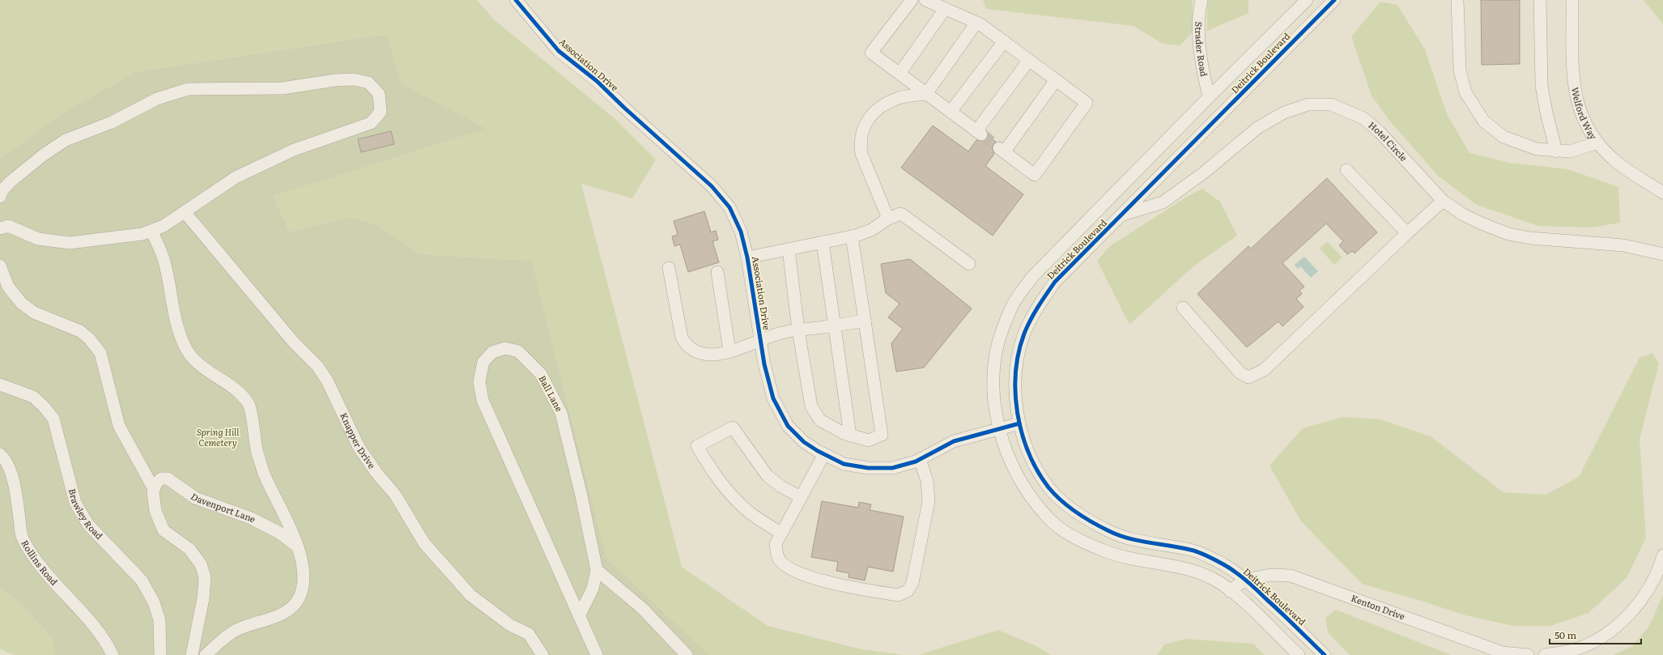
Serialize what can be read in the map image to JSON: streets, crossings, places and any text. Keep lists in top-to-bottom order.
{
  "streets": {
    "street": [
      "Strader Road",
      "Deitrick Boulevard",
      "Association Drive",
      "Welford Way",
      "Hotel Circle",
      "Ball Lane",
      "Knapper Drive",
      "Davenport Lane",
      "Brawley Road",
      "Rollins Road",
      "Kenton Drive"
    ]
  },
  "crossings": [
    ["Strader Road", "Deitrick Boulevard"],
    ["Deitrick Boulevard", "Association Drive"],
    ["Deitrick Boulevard", "Hotel Circle"],
    ["Deitrick Boulevard", "Kenton Drive"]
  ],
  "parks": ["Spring Hill Cemetery"],
  "scale_bar": "50 m"
}
